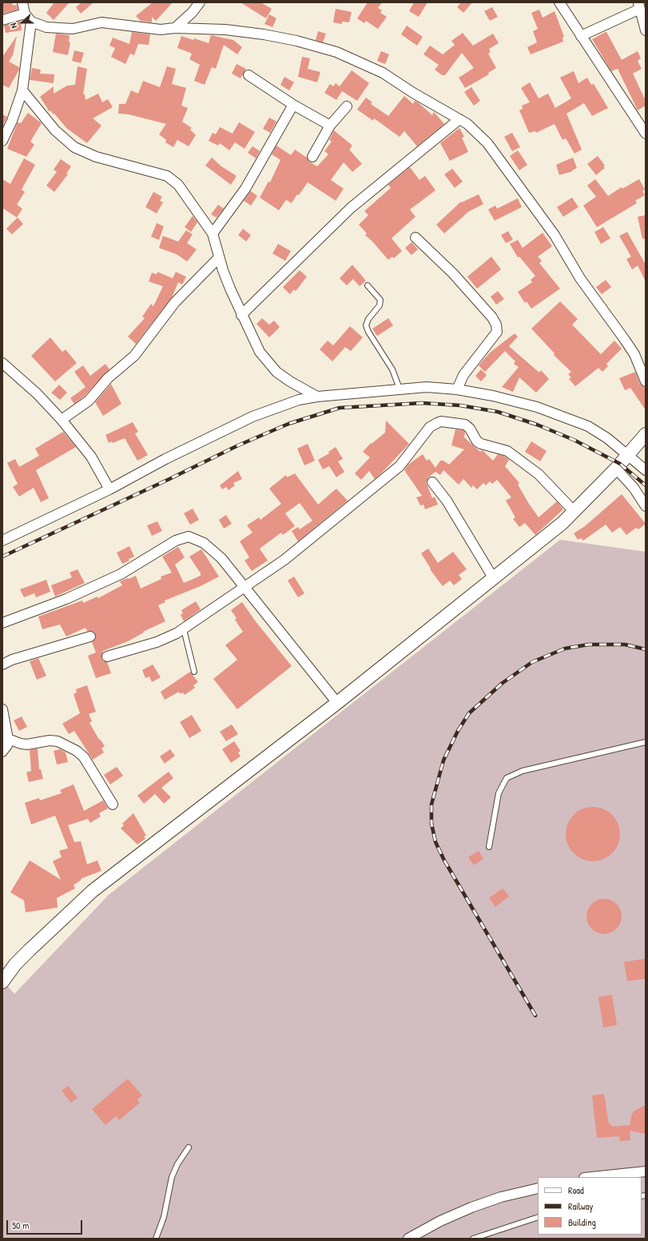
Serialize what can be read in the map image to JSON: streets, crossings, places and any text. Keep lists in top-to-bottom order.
{
  "legend": ["Road", "Railway", "Building"],
  "scale_bar": "50 m",
  "north": "left"
}
